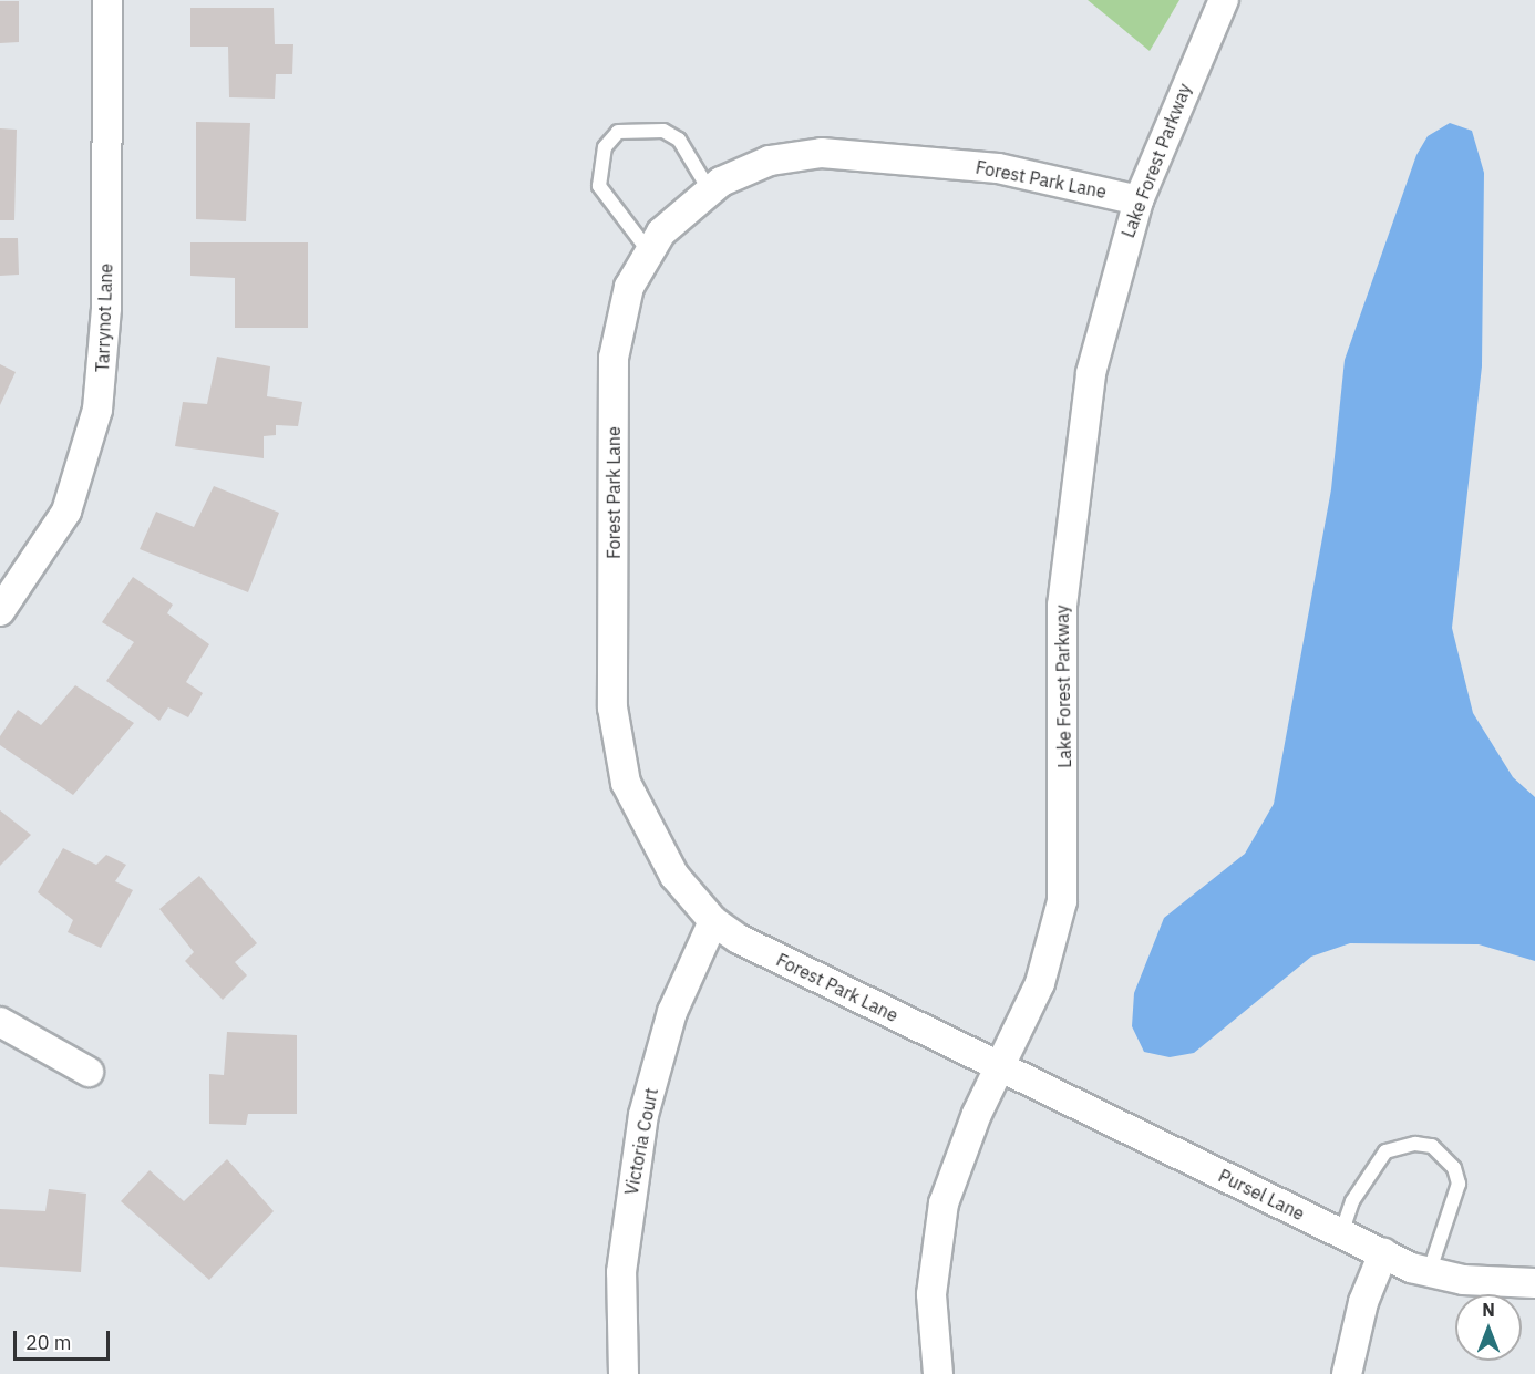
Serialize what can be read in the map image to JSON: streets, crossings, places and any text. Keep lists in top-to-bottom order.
{
  "streets": {
    "street": [
      "Lake Forest Parkway",
      "Forest Park Lane",
      "Tarrynot Lane",
      "Victoria Court",
      "Pursel Lane"
    ]
  },
  "crossings": [
    ["Lake Forest Parkway", "Forest Park Lane"],
    ["Lake Forest Parkway", "Pursel Lane"],
    ["Forest Park Lane", "Victoria Court"],
    ["Forest Park Lane", "Pursel Lane"]
  ],
  "scale_bar": "20 m",
  "north": "top"
}
